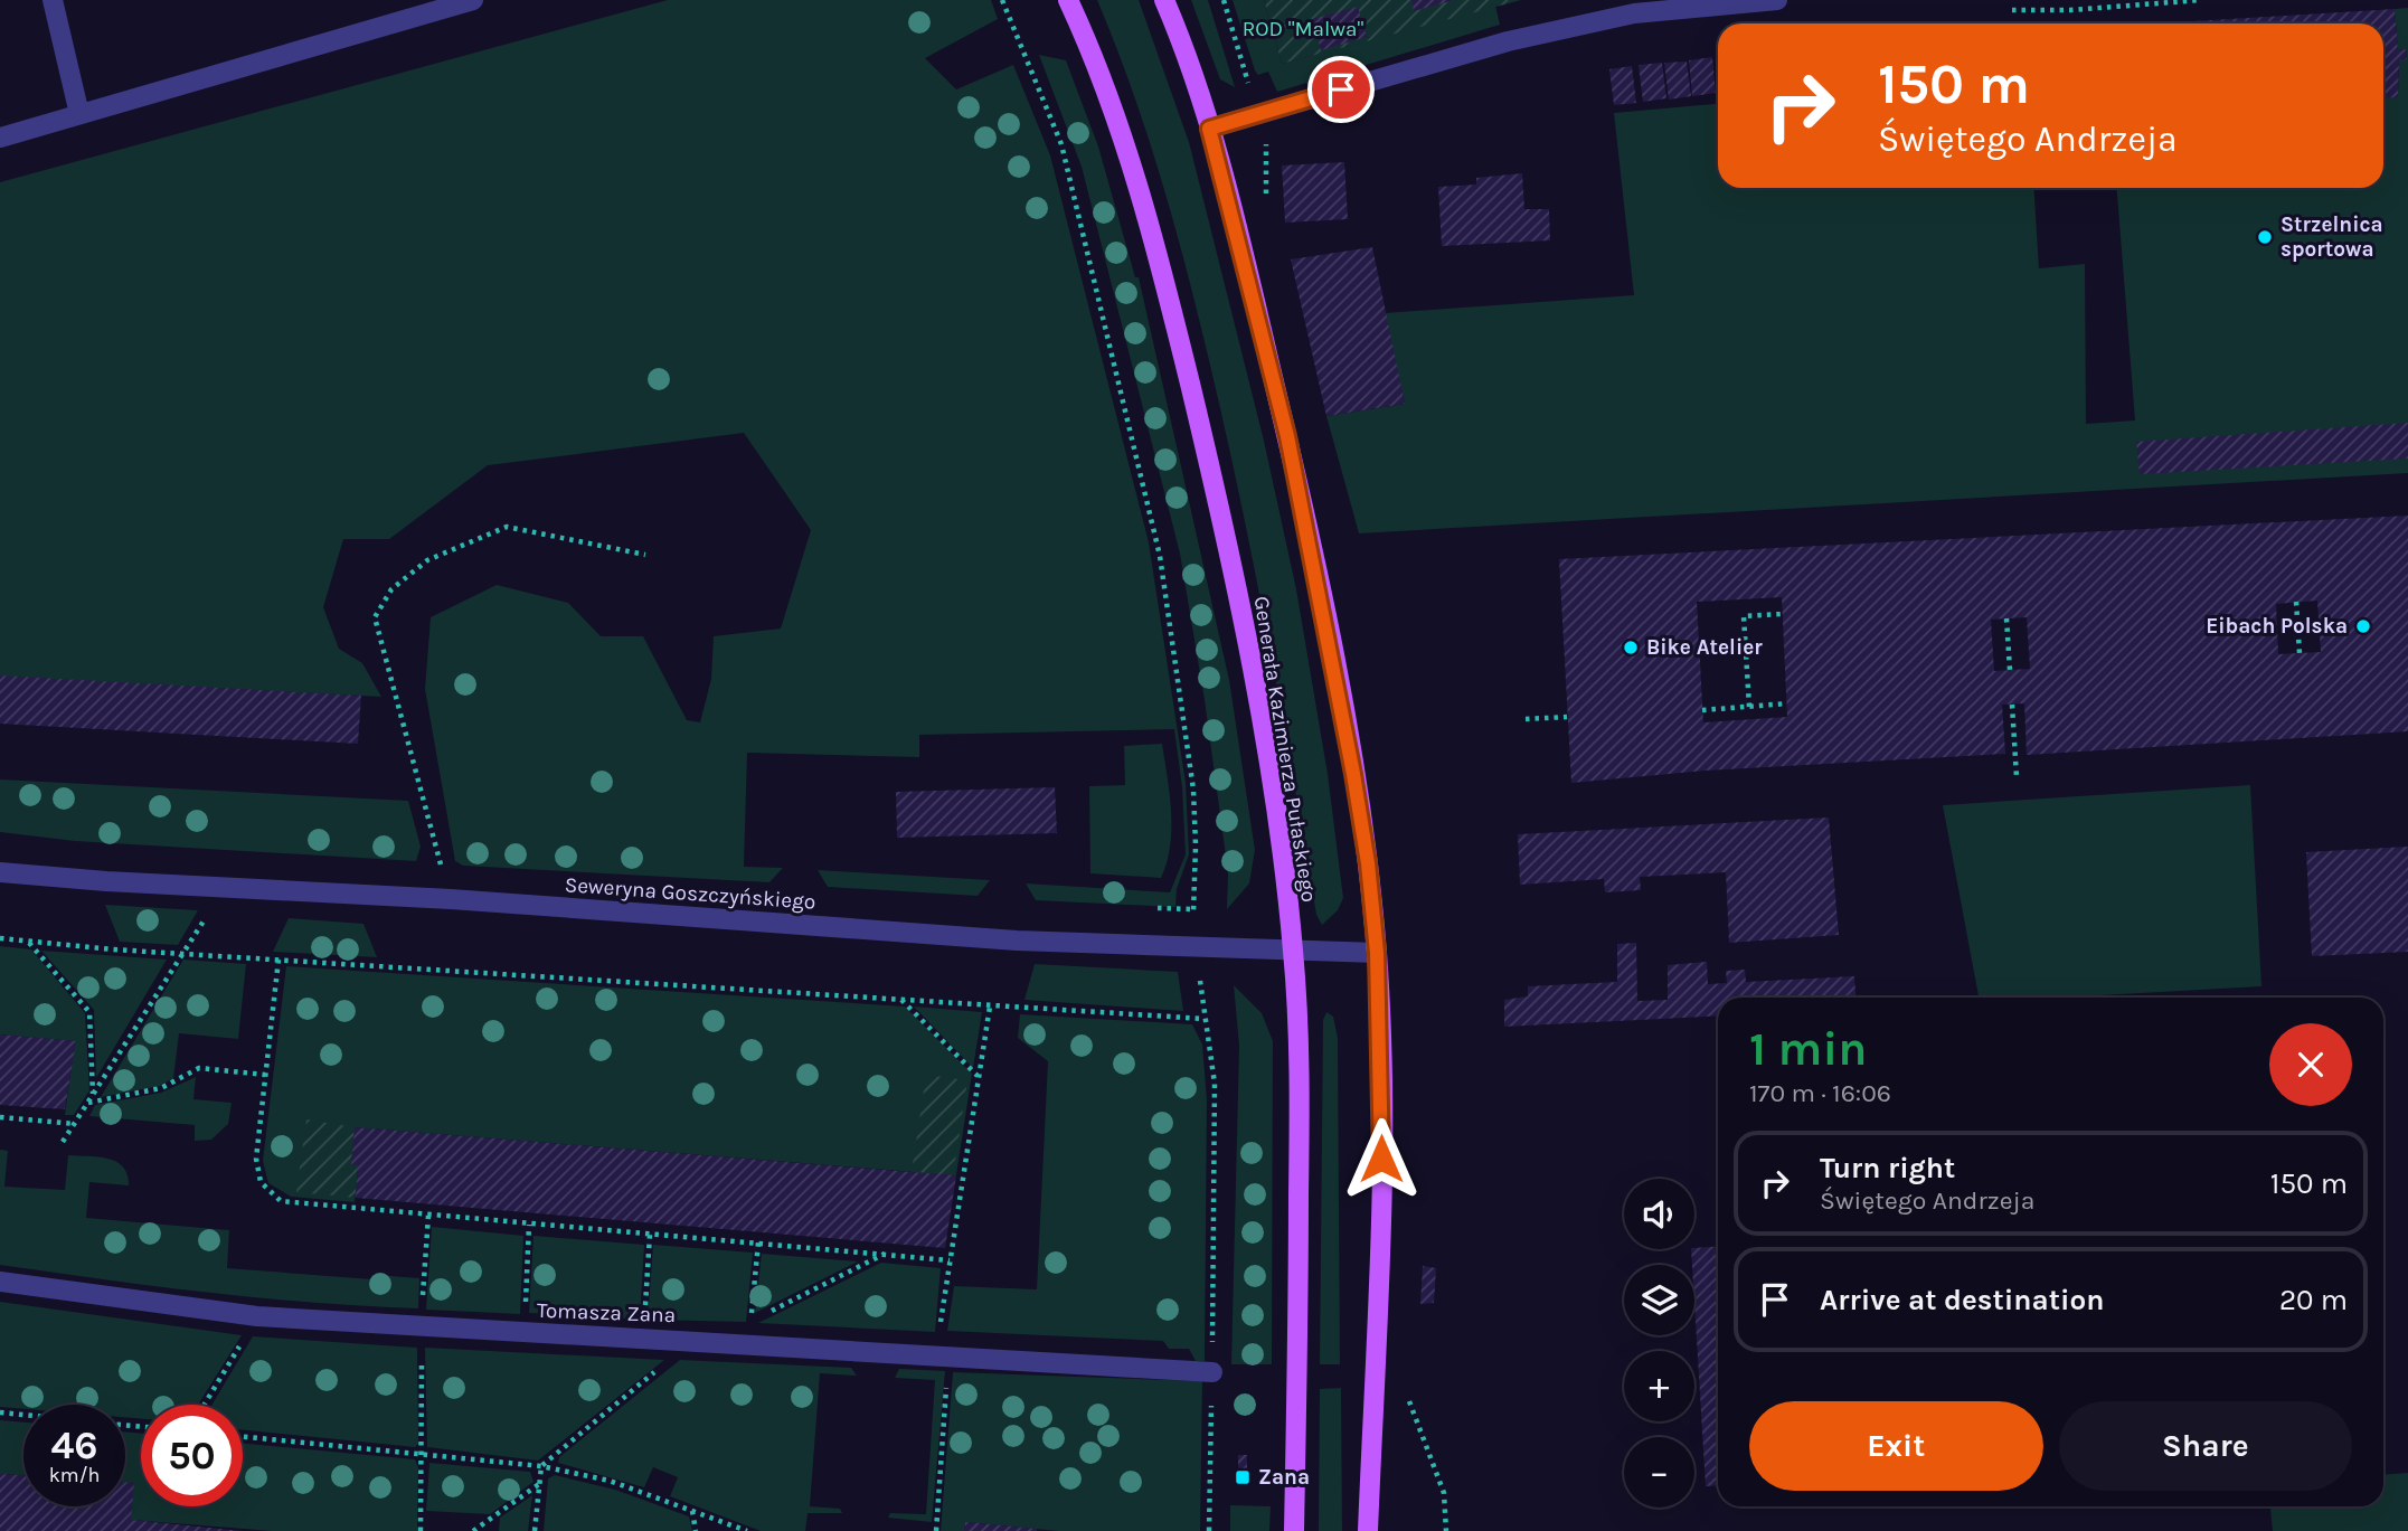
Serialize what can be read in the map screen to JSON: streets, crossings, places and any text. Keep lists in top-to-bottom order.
{
  "streets": {
    "main road": ["Generała Kazimierza Pułaskiego"],
    "street": ["Seweryna Goszczyńskiego", "Tomasza Zana"]
  },
  "crossings": [
    ["Generała Kazimierza Pułaskiego", "Seweryna Goszczyńskiego"]
  ],
  "parks": ["ROD \"Malwa\""],
  "places": {
    "other": ["Strzelnica sportowa", "Eibach Polska", "Bike Atelier"],
    "transit": ["Zana"]
  },
  "page": {
    "turn": ["150 m", "Świętego Andrzeja"],
    "heading": ["1 min", "170 m · 16:06"],
    "list": [
      {
        "name": "Turn right",
        "note": "Świętego Andrzeja",
        "value": "150 m"
      },
      {
        "name": "Arrive at destination",
        "value": "20 m"
      }
    ],
    "map_buttons": ["+", "−"],
    "buttons": ["Exit", "Share"],
    "speed": "46 km/h",
    "limit": "50"
  }
}
